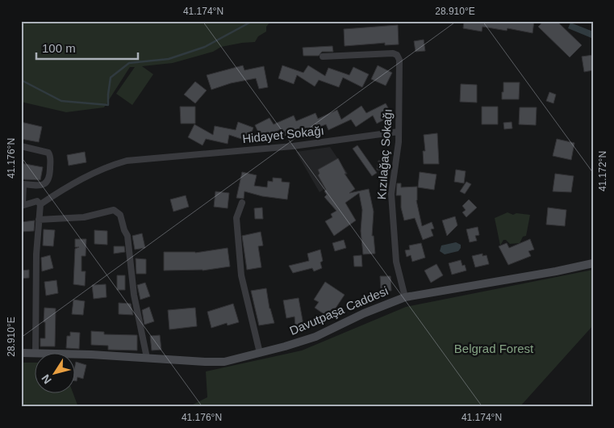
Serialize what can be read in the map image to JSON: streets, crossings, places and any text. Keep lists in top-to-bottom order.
{
  "streets": {
    "street": ["Hidayet Sokağı", "Kızılağaç Sokağı", "Davutpaşa Caddesi"]
  },
  "crossings": [
    ["Hidayet Sokağı", "Kızılağaç Sokağı"],
    ["Kızılağaç Sokağı", "Davutpaşa Caddesi"]
  ],
  "parks": ["Belgrad Forest"],
  "scale_bar": "100 m",
  "north": "bottom left",
  "coordinates": [
    "41.174°N",
    "28.910°E",
    "41.176°N",
    "41.172°N"
  ]
}
